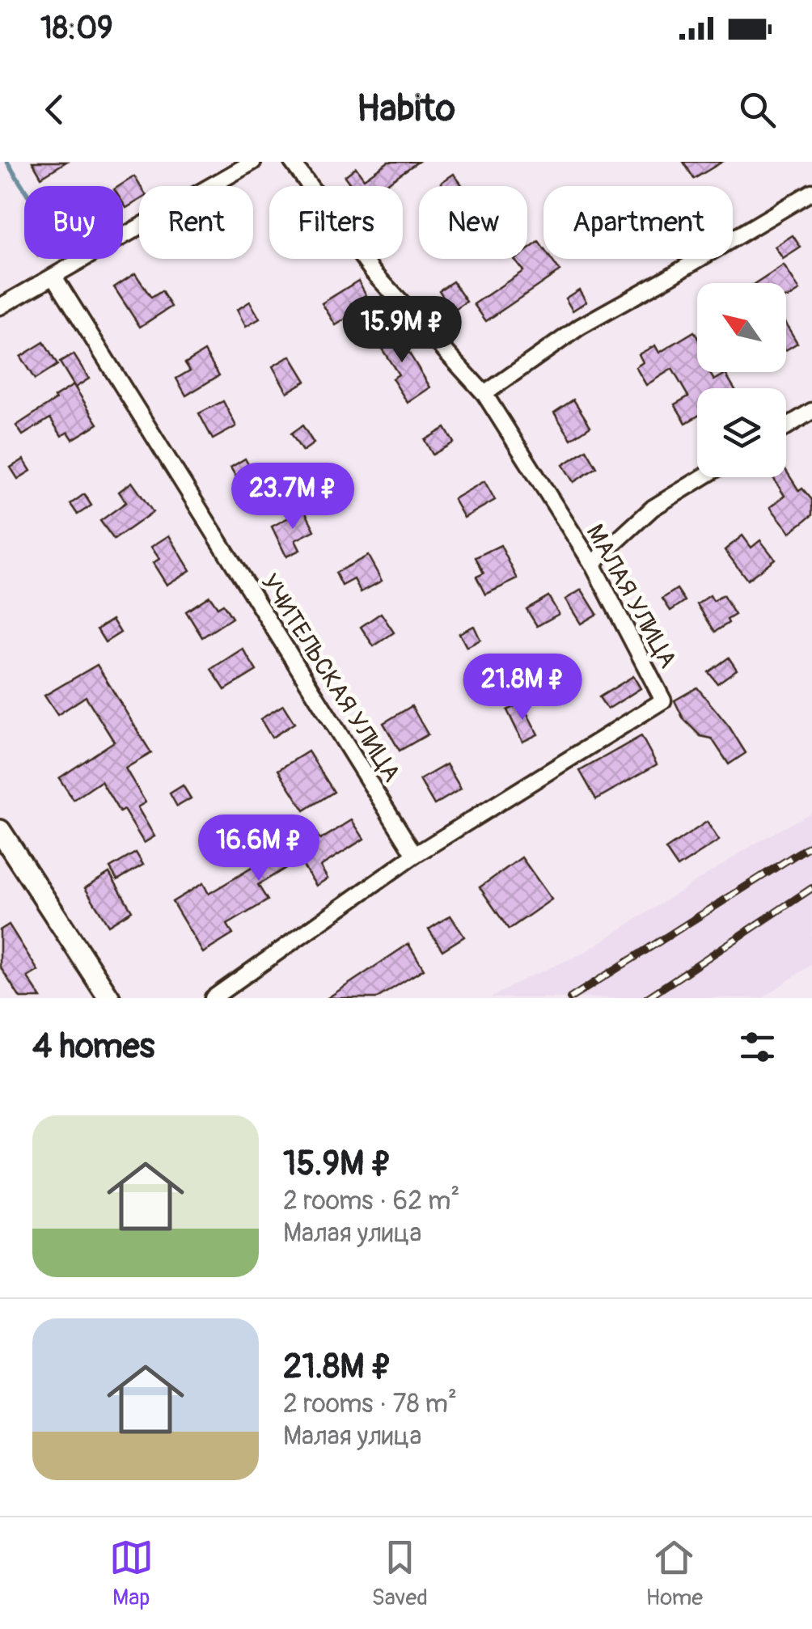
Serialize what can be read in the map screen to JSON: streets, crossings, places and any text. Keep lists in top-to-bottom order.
{
  "streets": {
    "street": ["МАЛАЯ УЛИЦА", "УЧИТЕЛЬСКАЯ УЛИЦА"]
  },
  "crossings": [
    ["МАЛАЯ УЛИЦА", "УЧИТЕЛЬСКАЯ УЛИЦА"]
  ],
  "north": "top left",
  "page": {
    "status": "18:09",
    "header": "Habito",
    "chip": [
      "Buy",
      "Rent",
      "Filters",
      "New",
      "Apartment"
    ],
    "price": [
      "15.9M ₽",
      "23.7M ₽",
      "21.8M ₽",
      "16.6M ₽"
    ],
    "heading": "4 homes",
    "list": [
      {
        "name": "15.9M ₽",
        "note": "2 rooms · 62 m² · Малая улица"
      },
      {
        "name": "21.8M ₽",
        "note": "2 rooms · 78 m² · Малая улица"
      }
    ],
    "tabs": ["Map", "Saved", "Home"]
  }
}
